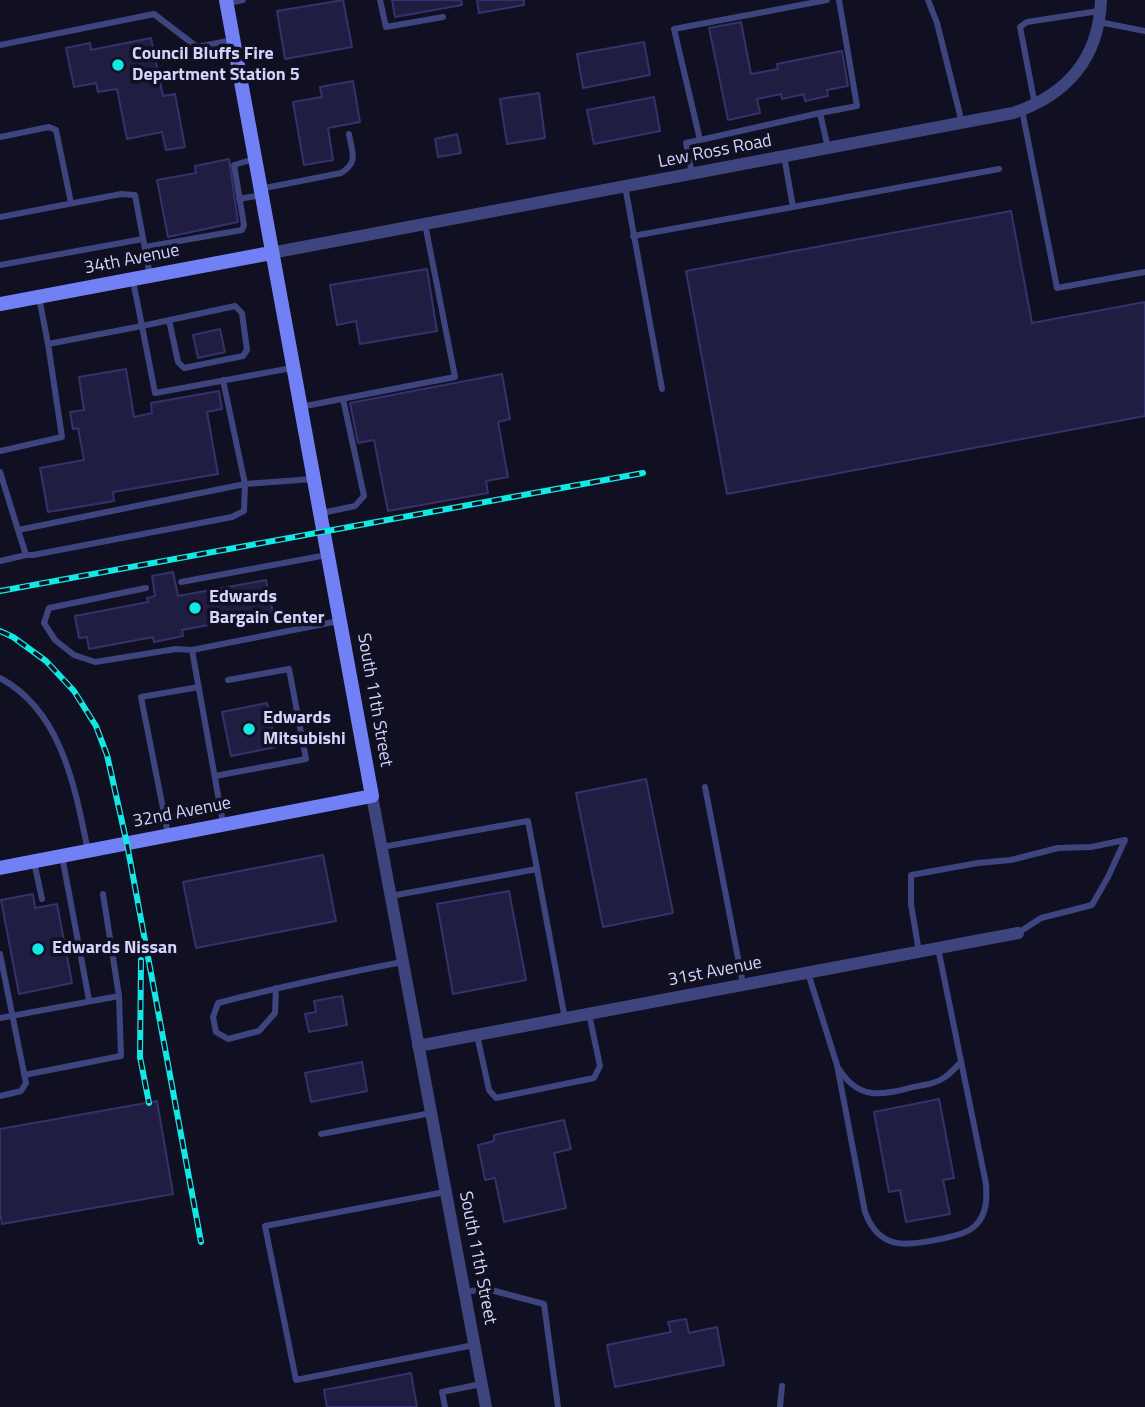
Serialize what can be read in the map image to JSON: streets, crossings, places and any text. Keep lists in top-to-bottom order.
{
  "streets": {
    "street": [
      "Lew Ross Road",
      "34th Avenue",
      "South 11th Street",
      "32nd Avenue",
      "31st Avenue"
    ]
  },
  "crossings": [
    ["Lew Ross Road", "34th Avenue"],
    ["Lew Ross Road", "South 11th Street"],
    ["34th Avenue", "South 11th Street"],
    ["South 11th Street", "32nd Avenue"],
    ["South 11th Street", "31st Avenue"]
  ],
  "places": [
    "Council Bluffs Fire Department Station 5",
    "Edwards Bargain Center",
    "Edwards Mitsubishi",
    "Edwards Nissan"
  ]
}
